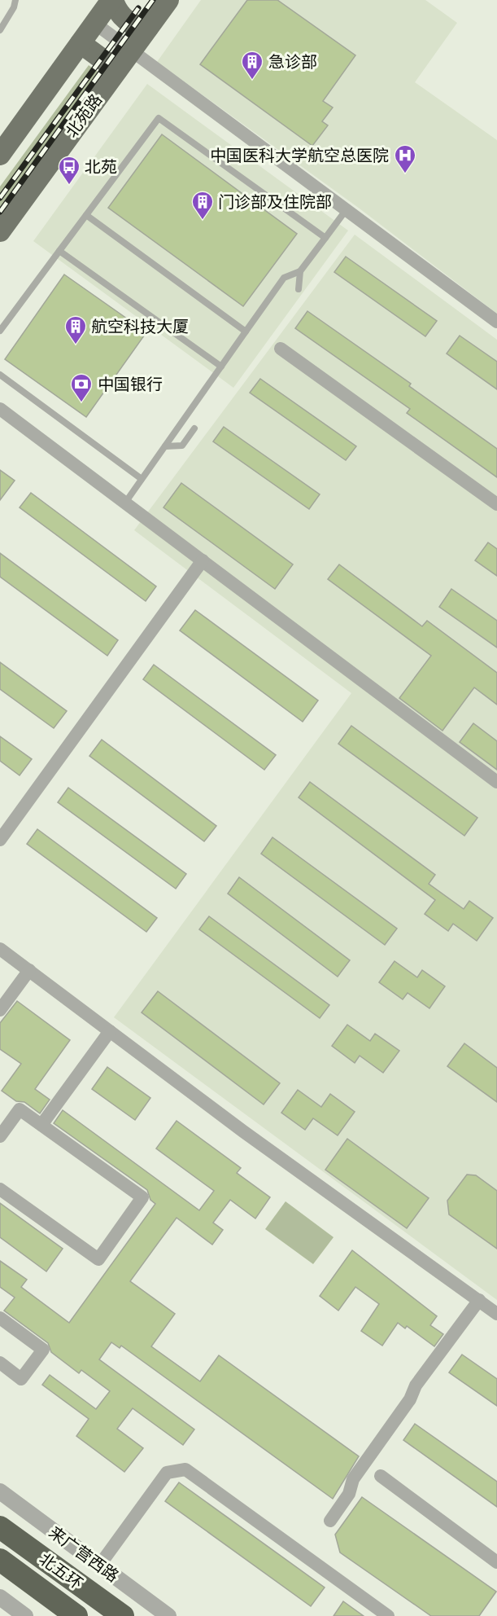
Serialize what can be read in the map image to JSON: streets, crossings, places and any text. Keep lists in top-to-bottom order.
{
  "streets": {
    "highway": ["北五环"],
    "main road": ["北苑路"],
    "street": ["来广营西路"]
  },
  "places": {
    "building": ["急诊部", "门诊部及住院部", "航空科技大厦"],
    "hospital": ["中国医科大学航空总医院"],
    "bus stop": ["北苑"],
    "bank": ["中国银行"]
  }
}
